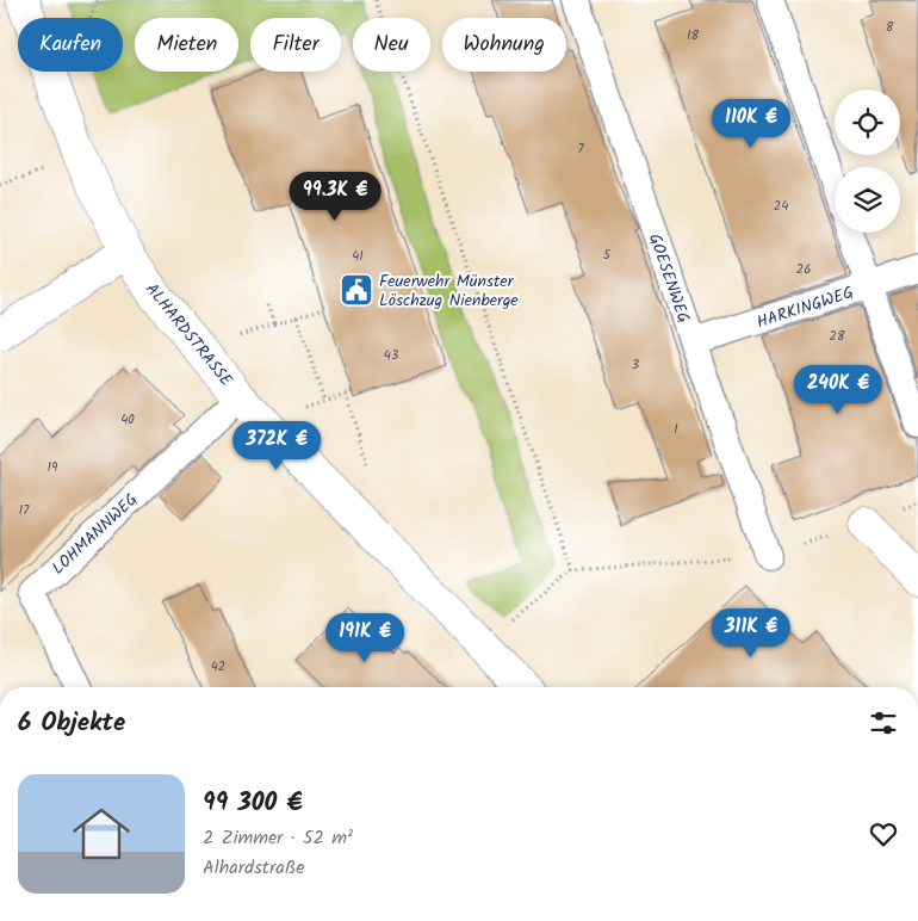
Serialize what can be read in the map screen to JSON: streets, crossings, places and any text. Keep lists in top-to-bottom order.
{
  "streets": {
    "street": ["ALHARDSTRASSE"],
    "lane": ["GOESENWEG", "HARKINGWEG", "LOHMANNWEG"]
  },
  "crossings": [
    ["GOESENWEG", "HARKINGWEG"],
    ["ALHARDSTRASSE", "LOHMANNWEG"]
  ],
  "places": {
    "public building": ["Feuerwehr Münster Löschzug Nienberge"]
  },
  "house_numbers": [
    "8",
    "18",
    "7",
    "24",
    "5",
    "41",
    "26",
    "28",
    "43",
    "3",
    "40",
    "1",
    "19",
    "17",
    "42"
  ],
  "page": {
    "chip": [
      "Kaufen",
      "Mieten",
      "Filter",
      "Neu",
      "Wohnung"
    ],
    "price": [
      "110K €",
      "99.3K €",
      "240K €",
      "372K €",
      "311K €",
      "191K €"
    ],
    "heading": "6 Objekte",
    "list": [
      {
        "name": "99 300 €",
        "note": "2 Zimmer · 52 m² · Alhardstraße"
      }
    ]
  }
}
